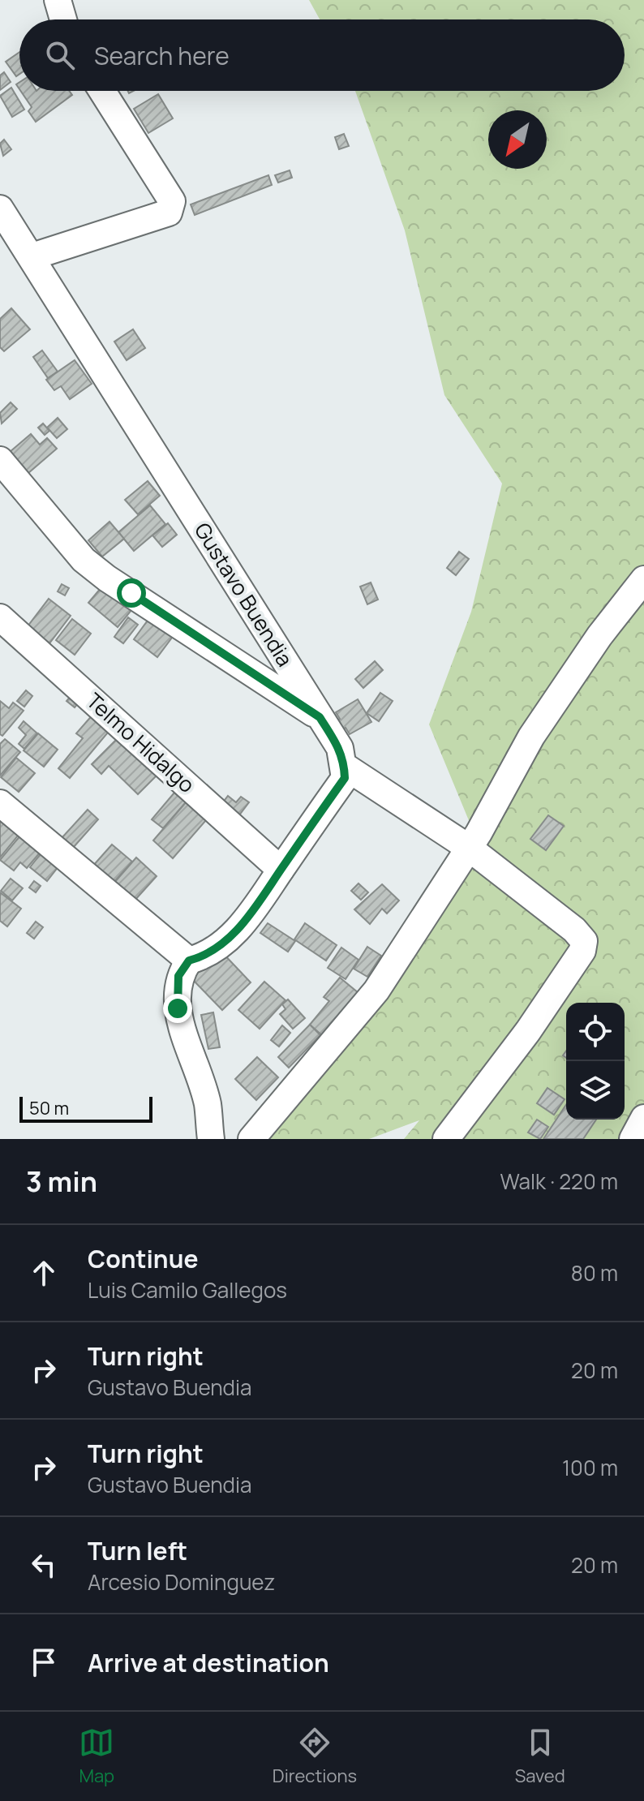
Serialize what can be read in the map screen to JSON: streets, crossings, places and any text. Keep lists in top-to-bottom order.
{
  "streets": {
    "street": ["Gustavo Buendia", "Telmo Hidalgo"]
  },
  "scale_bar": "50 m",
  "north": "bottom left",
  "page": {
    "search": "Search here",
    "scale": "50 m",
    "heading": ["3 min", "Walk · 220 m"],
    "list": [
      ["Continue", "Luis Camilo Gallegos", "80 m"],
      ["Turn right", "Gustavo Buendia", "20 m"],
      ["Turn right", "Gustavo Buendia", "100 m"],
      ["Turn left", "Arcesio Dominguez", "20 m"],
      "Arrive at destination"
    ],
    "nav": ["Map", "Directions", "Saved"]
  }
}
